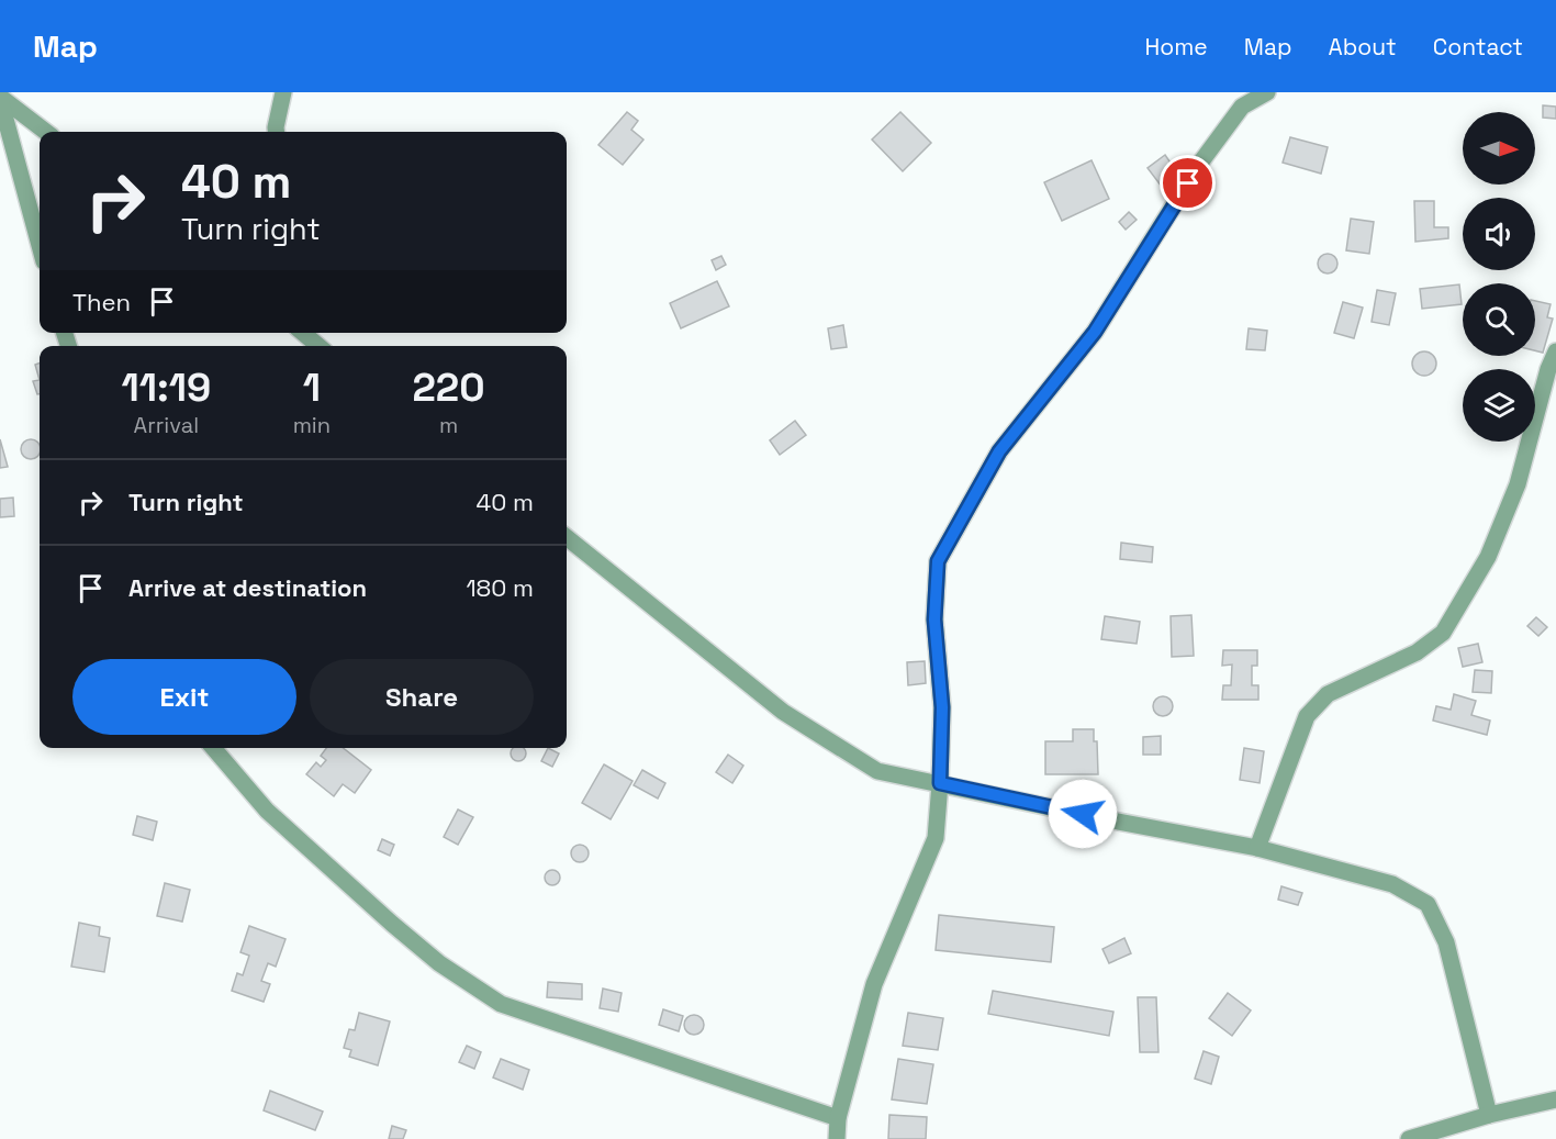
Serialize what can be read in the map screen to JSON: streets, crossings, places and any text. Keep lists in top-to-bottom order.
{
  "north": "right",
  "page": {
    "header": "Map",
    "nav": [
      "Home",
      "Map",
      "About",
      "Contact"
    ],
    "turn": ["40 m", "Turn right"],
    "then": "Then",
    "eta": [
      "11:19",
      "Arrival",
      "1",
      "min",
      "220",
      "m"
    ],
    "list": [
      {
        "name": "Turn right",
        "value": "40 m"
      },
      {
        "name": "Arrive at destination",
        "value": "180 m"
      }
    ],
    "buttons": ["Exit", "Share"]
  }
}
